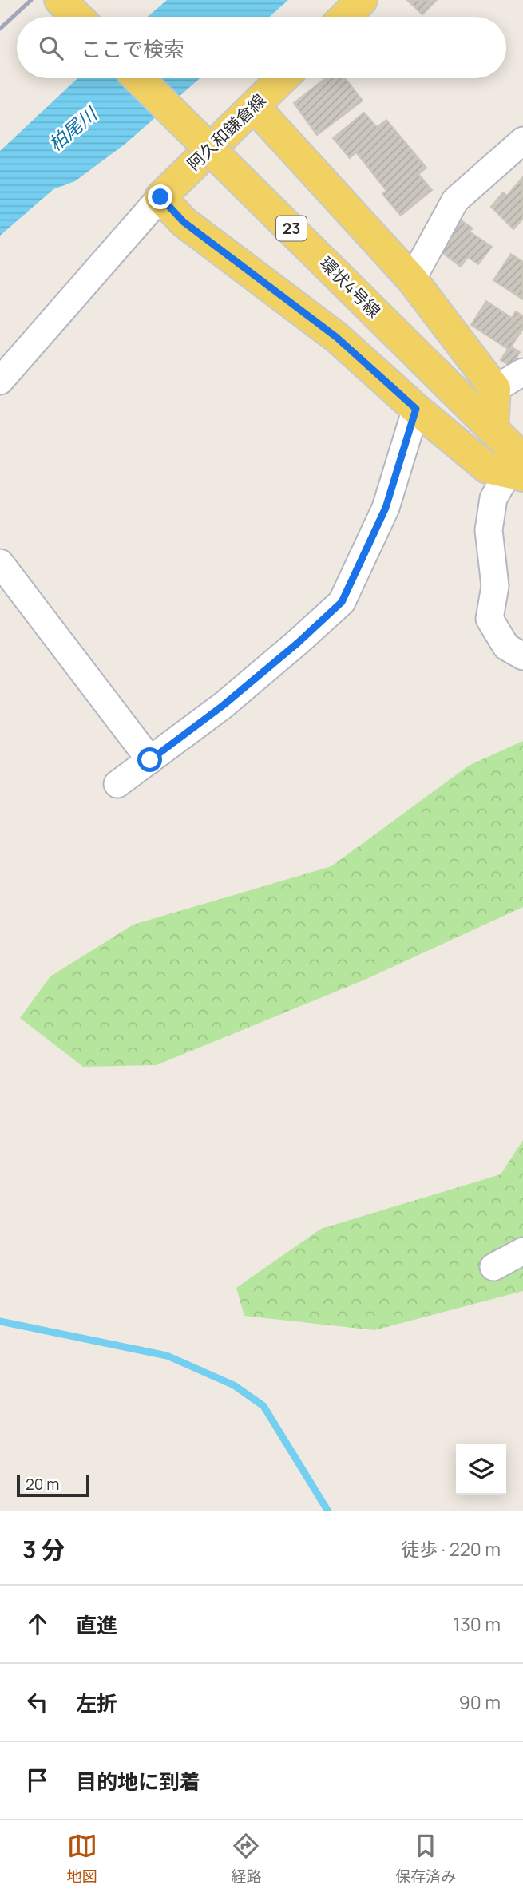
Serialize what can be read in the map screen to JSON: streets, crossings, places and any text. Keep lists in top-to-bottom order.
{
  "streets": {
    "main road": ["阿久和鎌倉線", "23", "環状4号線"]
  },
  "water": ["柏尾川"],
  "scale_bar": "20 m",
  "page": {
    "search": "ここで検索",
    "scale": "20 m",
    "heading": ["3 分", "徒歩 · 220 m"],
    "list": [
      ["直進", "130 m"],
      ["左折", "90 m"],
      "目的地に到着"
    ],
    "nav": ["地図", "経路", "保存済み"]
  }
}
